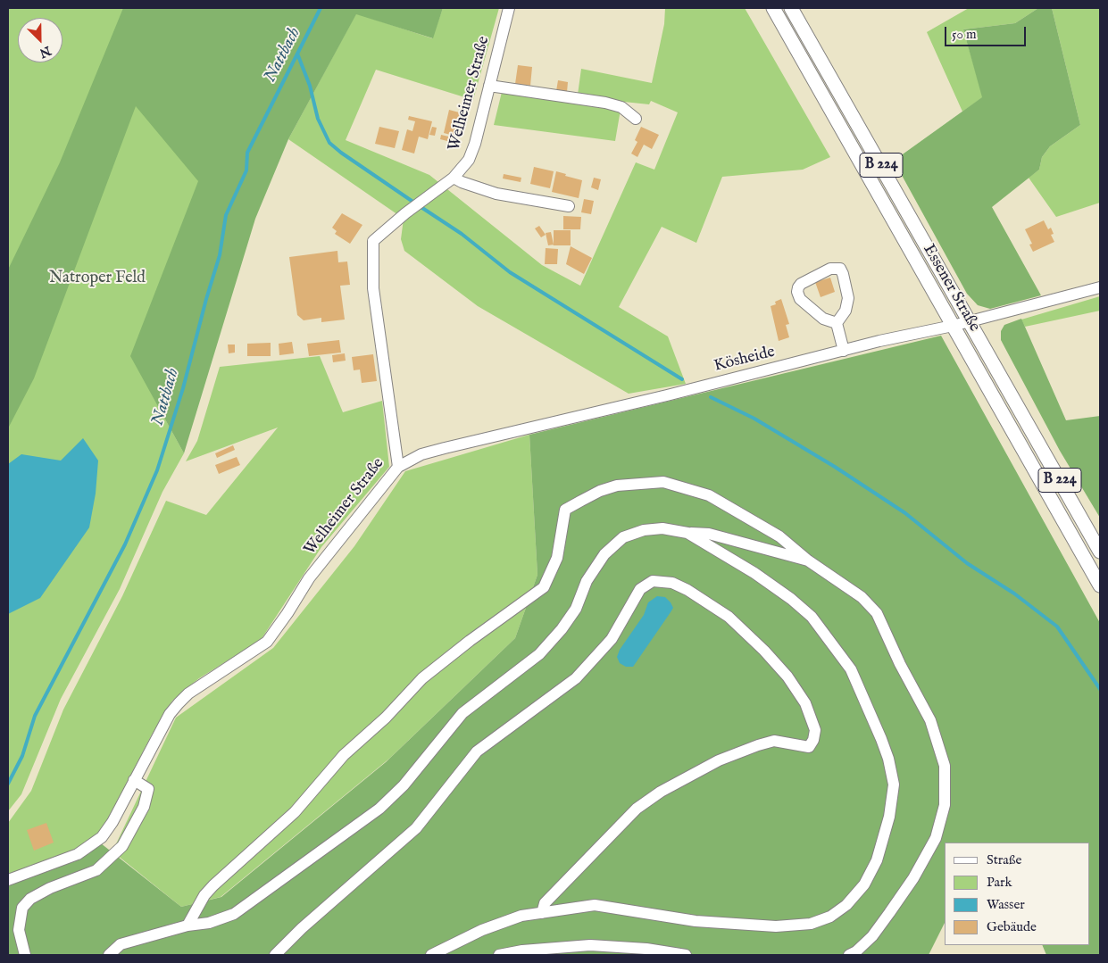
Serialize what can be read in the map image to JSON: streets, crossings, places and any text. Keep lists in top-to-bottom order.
{
  "streets": {
    "main road": ["B 224", "Essener Straße"],
    "street": ["Welheimer Straße", "Kösheide"]
  },
  "crossings": [
    ["Welheimer Straße", "Kösheide"],
    ["Essener Straße", "Kösheide"]
  ],
  "water": ["Nattbach"],
  "parks": ["Natroper Feld"],
  "legend": [
    "Straße",
    "Park",
    "Wasser",
    "Gebäude"
  ],
  "scale_bar": "50 m",
  "north": "bottom right"
}
